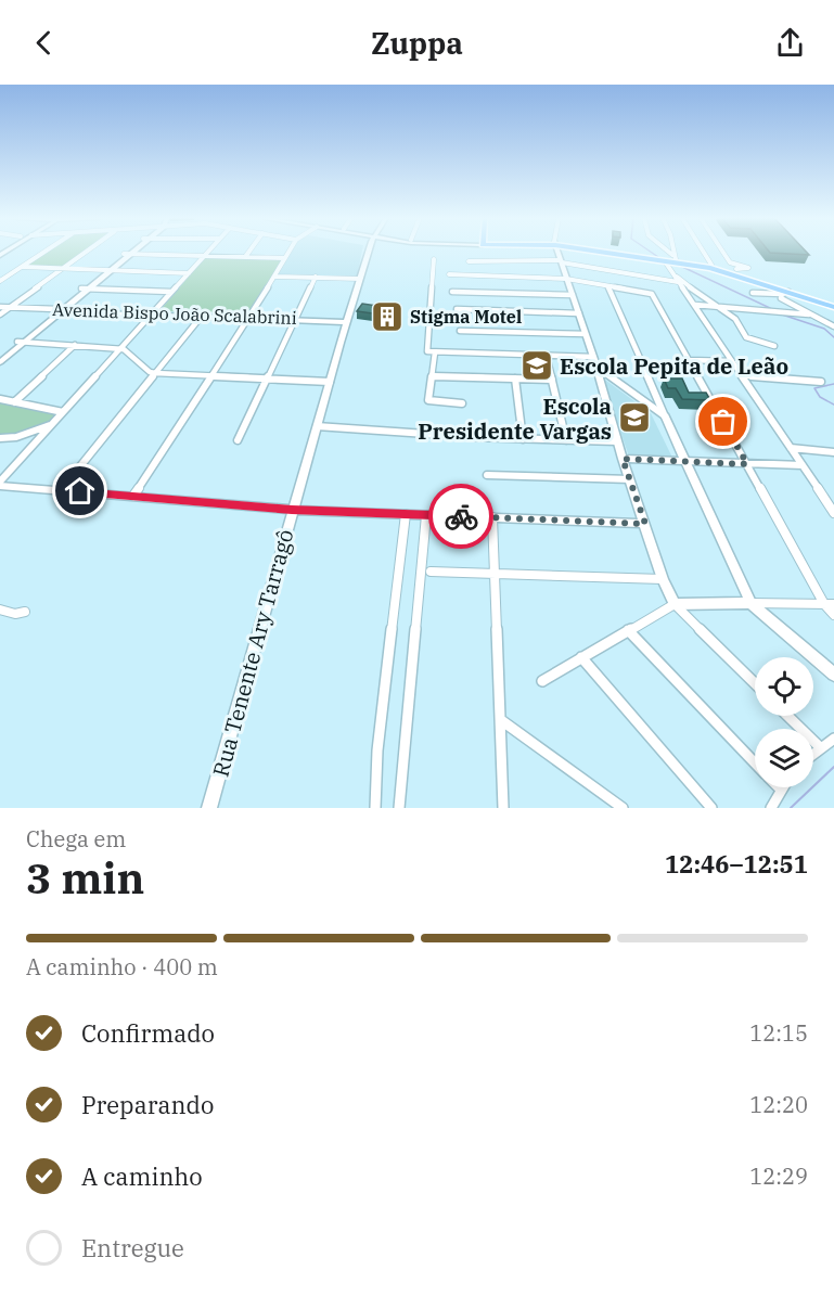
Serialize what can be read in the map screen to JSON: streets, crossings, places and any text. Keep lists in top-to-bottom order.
{
  "streets": {
    "street": ["Avenida Bispo João Scalabrini", "Rua Tenente Ary Tarragô"]
  },
  "crossings": [
    ["Avenida Bispo João Scalabrini", "Rua Tenente Ary Tarragô"]
  ],
  "places": {
    "building": ["Stigma Motel"],
    "school or university": ["Escola Pepita de Leão", "Escola Presidente Vargas"]
  },
  "page": {
    "header": "Zuppa",
    "heading": ["3 min", "Chega em", "12:46–12:51"],
    "bar": "A caminho · 400 m",
    "list": [
      ["Confirmado", "12:15"],
      ["Preparando", "12:20"],
      ["A caminho", "12:29"],
      "Entregue"
    ]
  }
}
